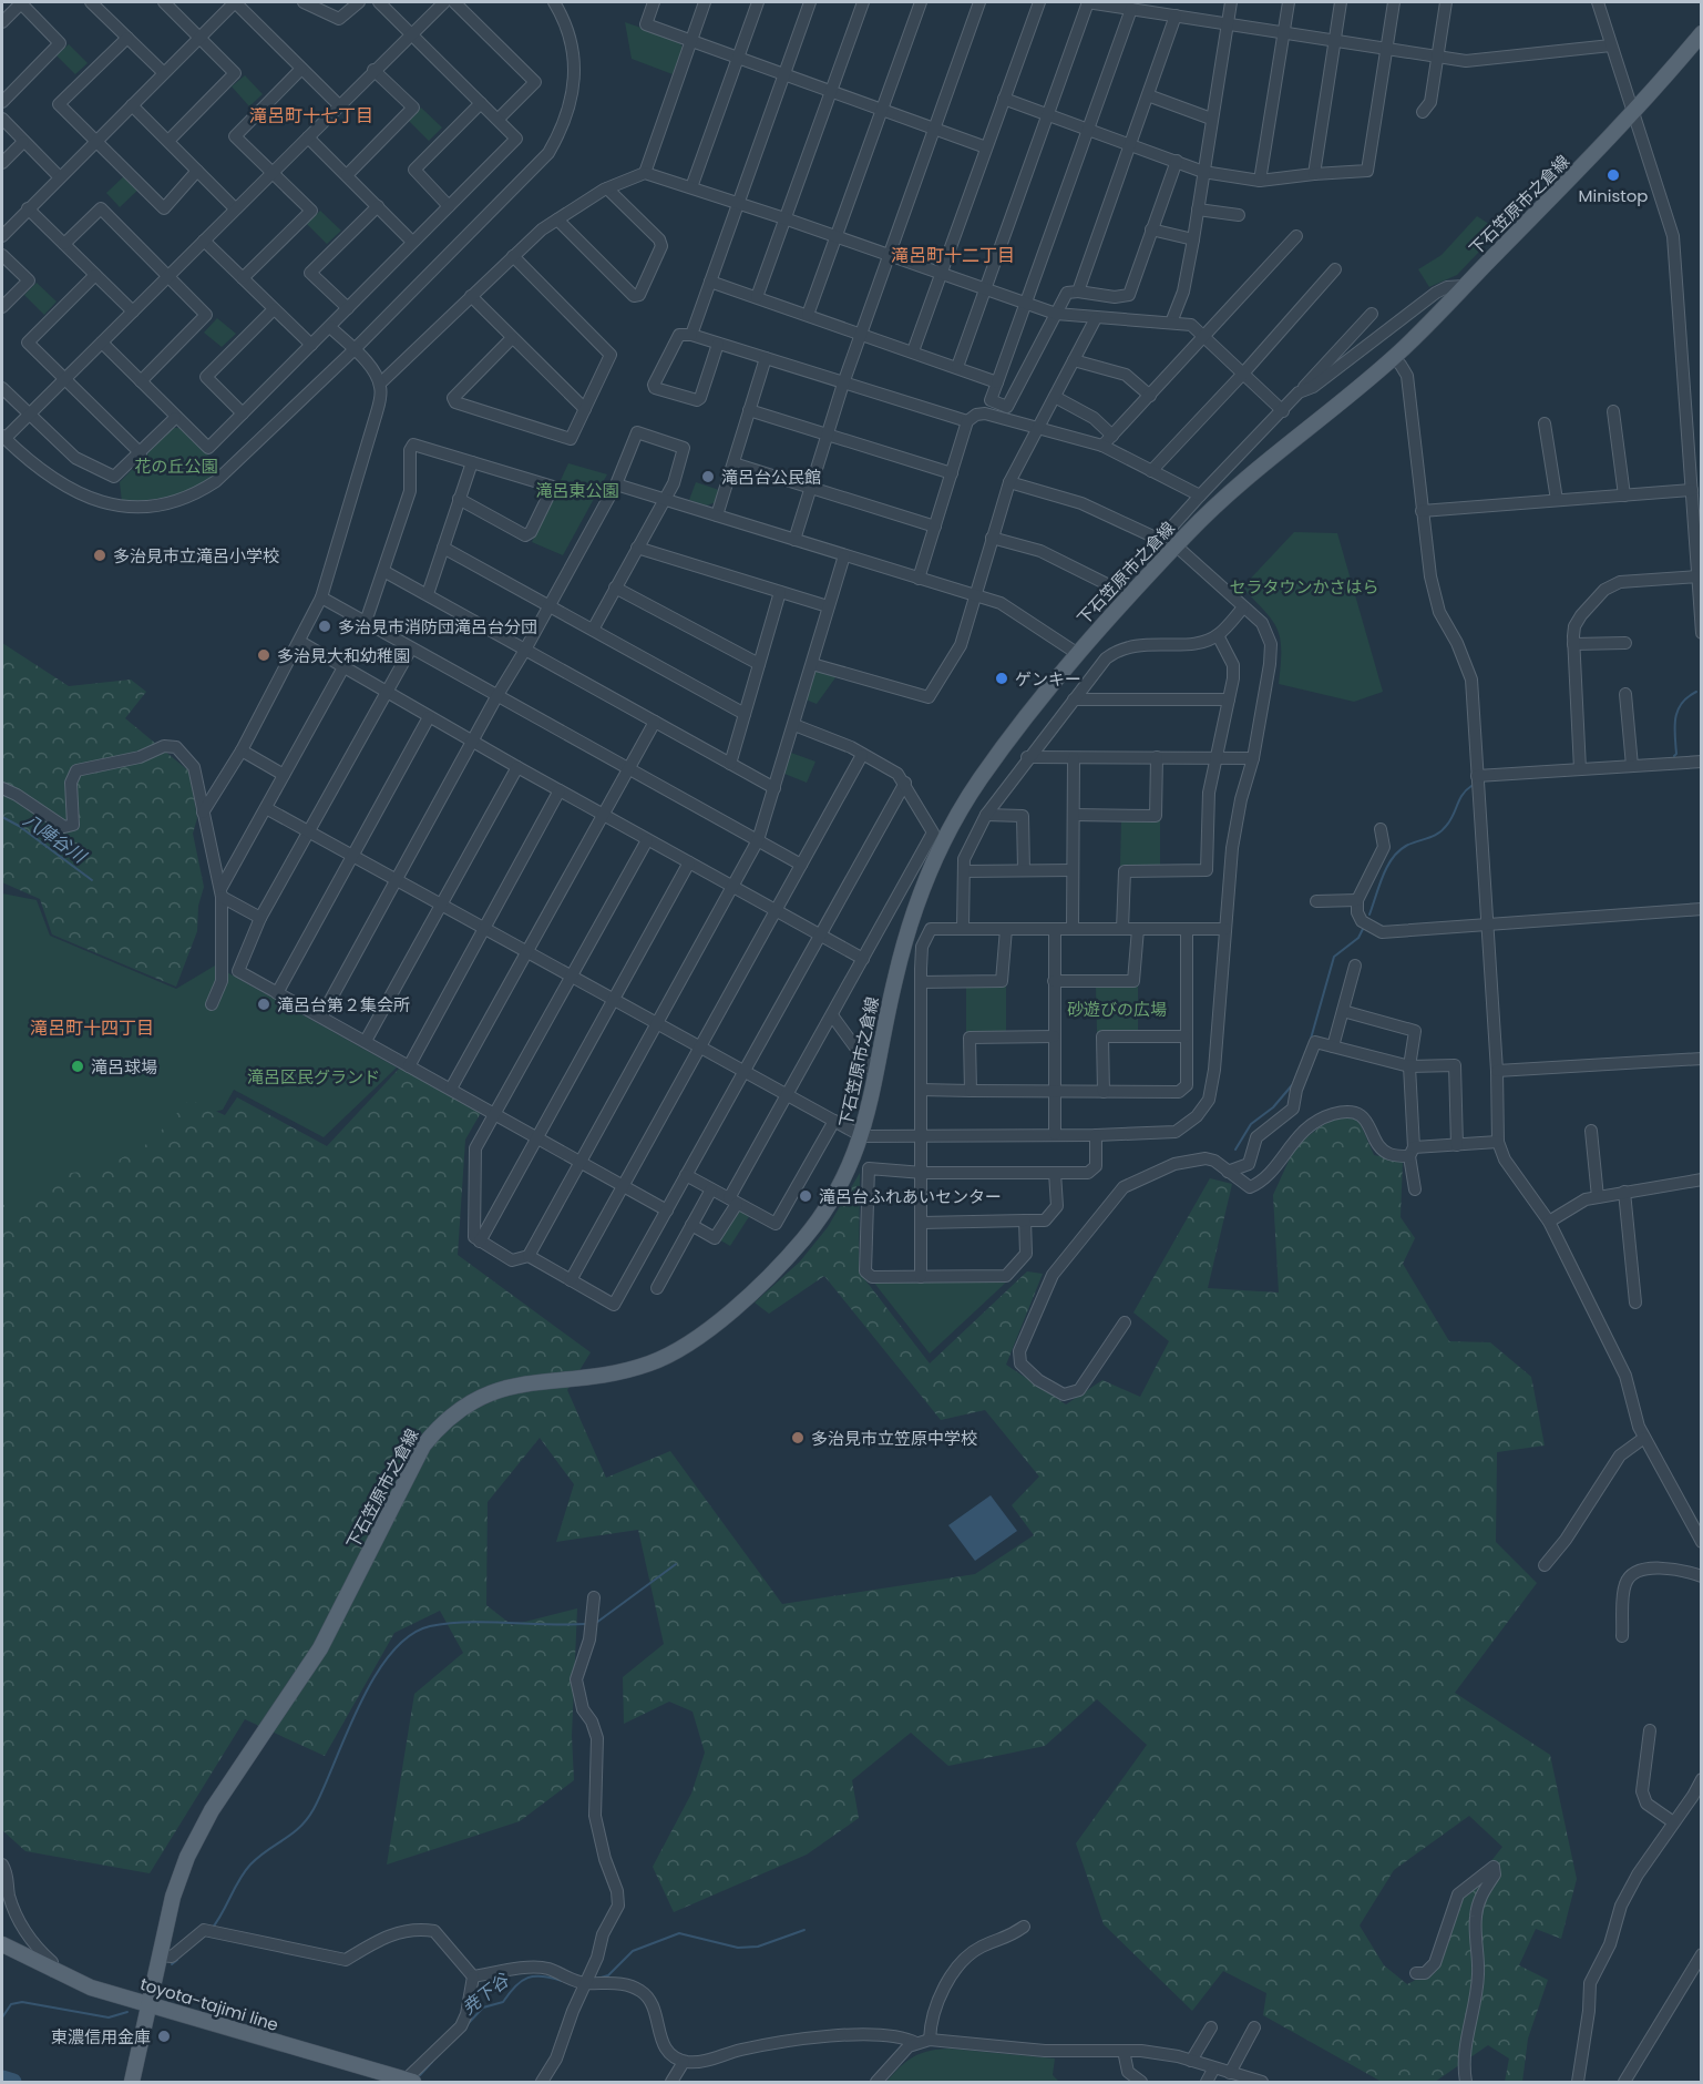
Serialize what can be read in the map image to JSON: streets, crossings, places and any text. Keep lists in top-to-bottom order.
{
  "streets": {
    "main road": ["下石笠原市之倉線", "toyota-tajimi line"]
  },
  "crossings": [
    ["下石笠原市之倉線", "toyota-tajimi line"]
  ],
  "districts": ["滝呂町十七丁目", "滝呂町十二丁目", "滝呂町十四丁目"],
  "water": ["八陣谷川", "尭下谷"],
  "parks": [
    "花の丘公園",
    "滝呂東公園",
    "セラタウンかさはら",
    "砂遊びの広場",
    "滝呂区民グランド"
  ],
  "places": [
    "Ministop",
    "滝呂台公民館",
    "多治見市立滝呂小学校",
    "多治見市消防団滝呂台分団",
    "多治見大和幼稚園",
    "ゲンキー",
    "滝呂台第２集会所",
    "滝呂球場",
    "滝呂台ふれあいセンター",
    "多治見市立笠原中学校",
    "東濃信用金庫"
  ]
}
